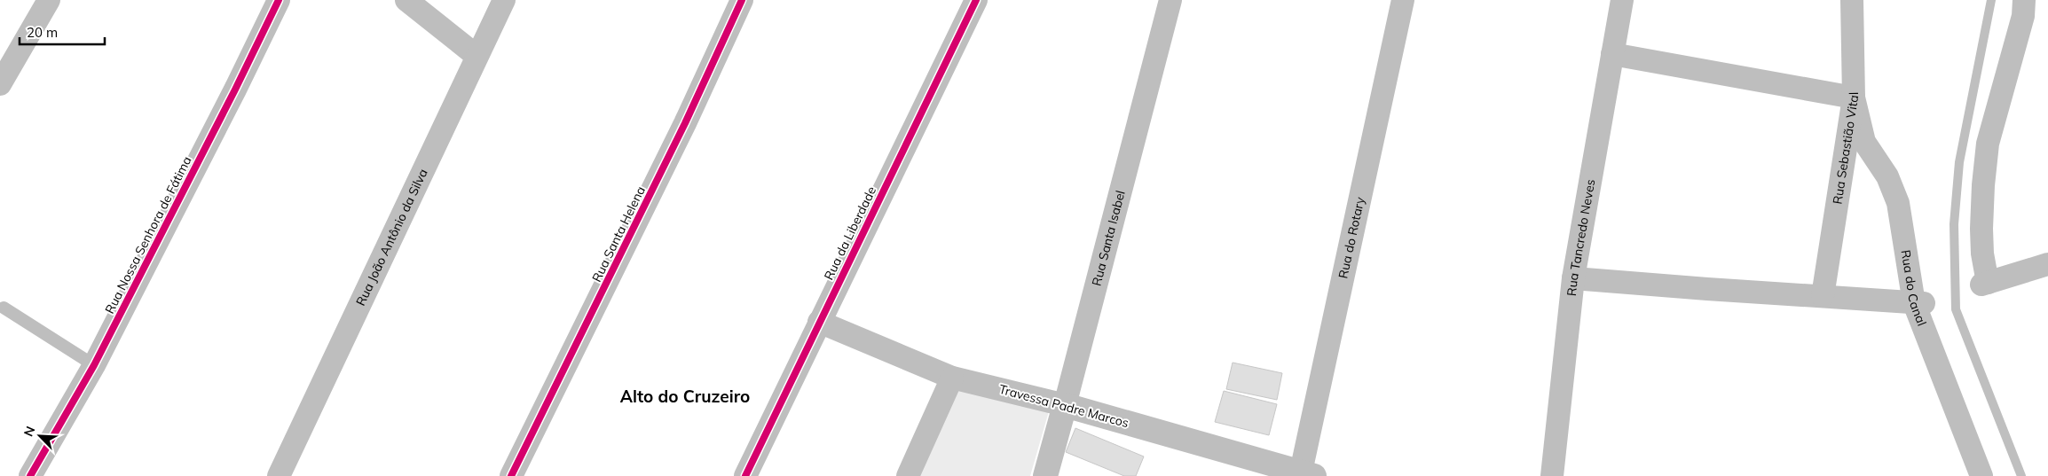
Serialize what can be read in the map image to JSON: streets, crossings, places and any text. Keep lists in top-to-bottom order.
{
  "streets": {
    "street": [
      "Rua Sebastião Vital",
      "Rua da Liberdade",
      "Rua Santa Helena",
      "Rua Nossa Senhora de Fátima",
      "Rua João Antônio da Silva",
      "Rua Tancredo Neves",
      "Rua Santa Isabel",
      "Rua do Rotary",
      "Rua do Canal",
      "Travessa Padre Marcos"
    ]
  },
  "crossings": [
    ["Rua Sebastião Vital", "Rua do Canal"],
    ["Rua da Liberdade", "Travessa Padre Marcos"],
    ["Rua Santa Isabel", "Travessa Padre Marcos"],
    ["Rua do Rotary", "Travessa Padre Marcos"]
  ],
  "districts": ["Alto do Cruzeiro"],
  "scale_bar": "20 m",
  "north": "top left"
}
